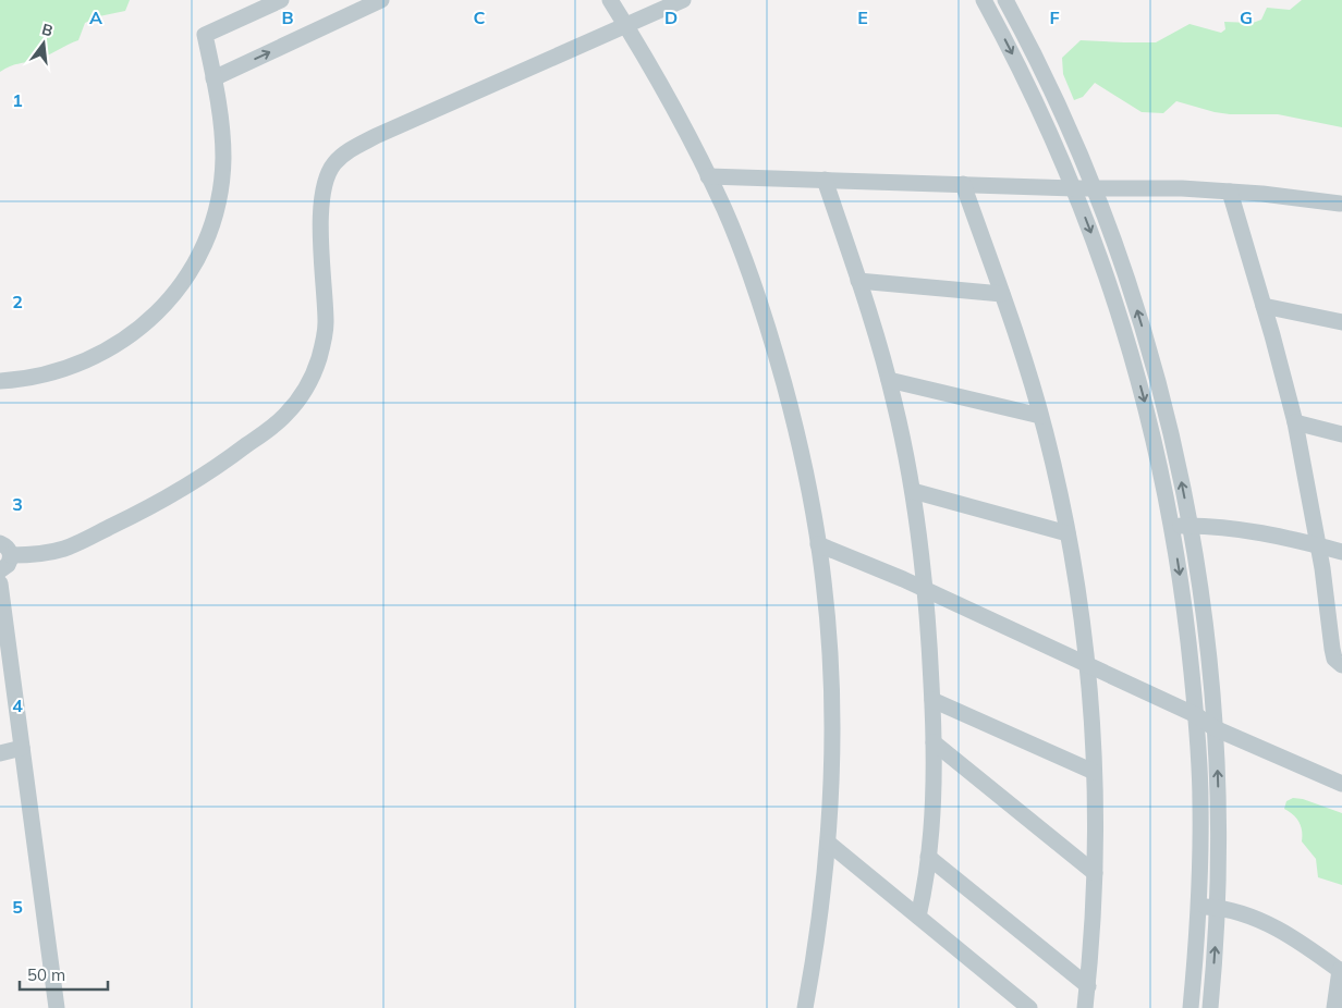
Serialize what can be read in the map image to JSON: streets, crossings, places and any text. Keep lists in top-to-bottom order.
{
  "scale_bar": "50 m",
  "north": "top",
  "grid": {
    "columns": [
      "A",
      "B",
      "C",
      "D",
      "E",
      "F",
      "G"
    ],
    "rows": [
      "1",
      "2",
      "3",
      "4",
      "5"
    ]
  }
}
